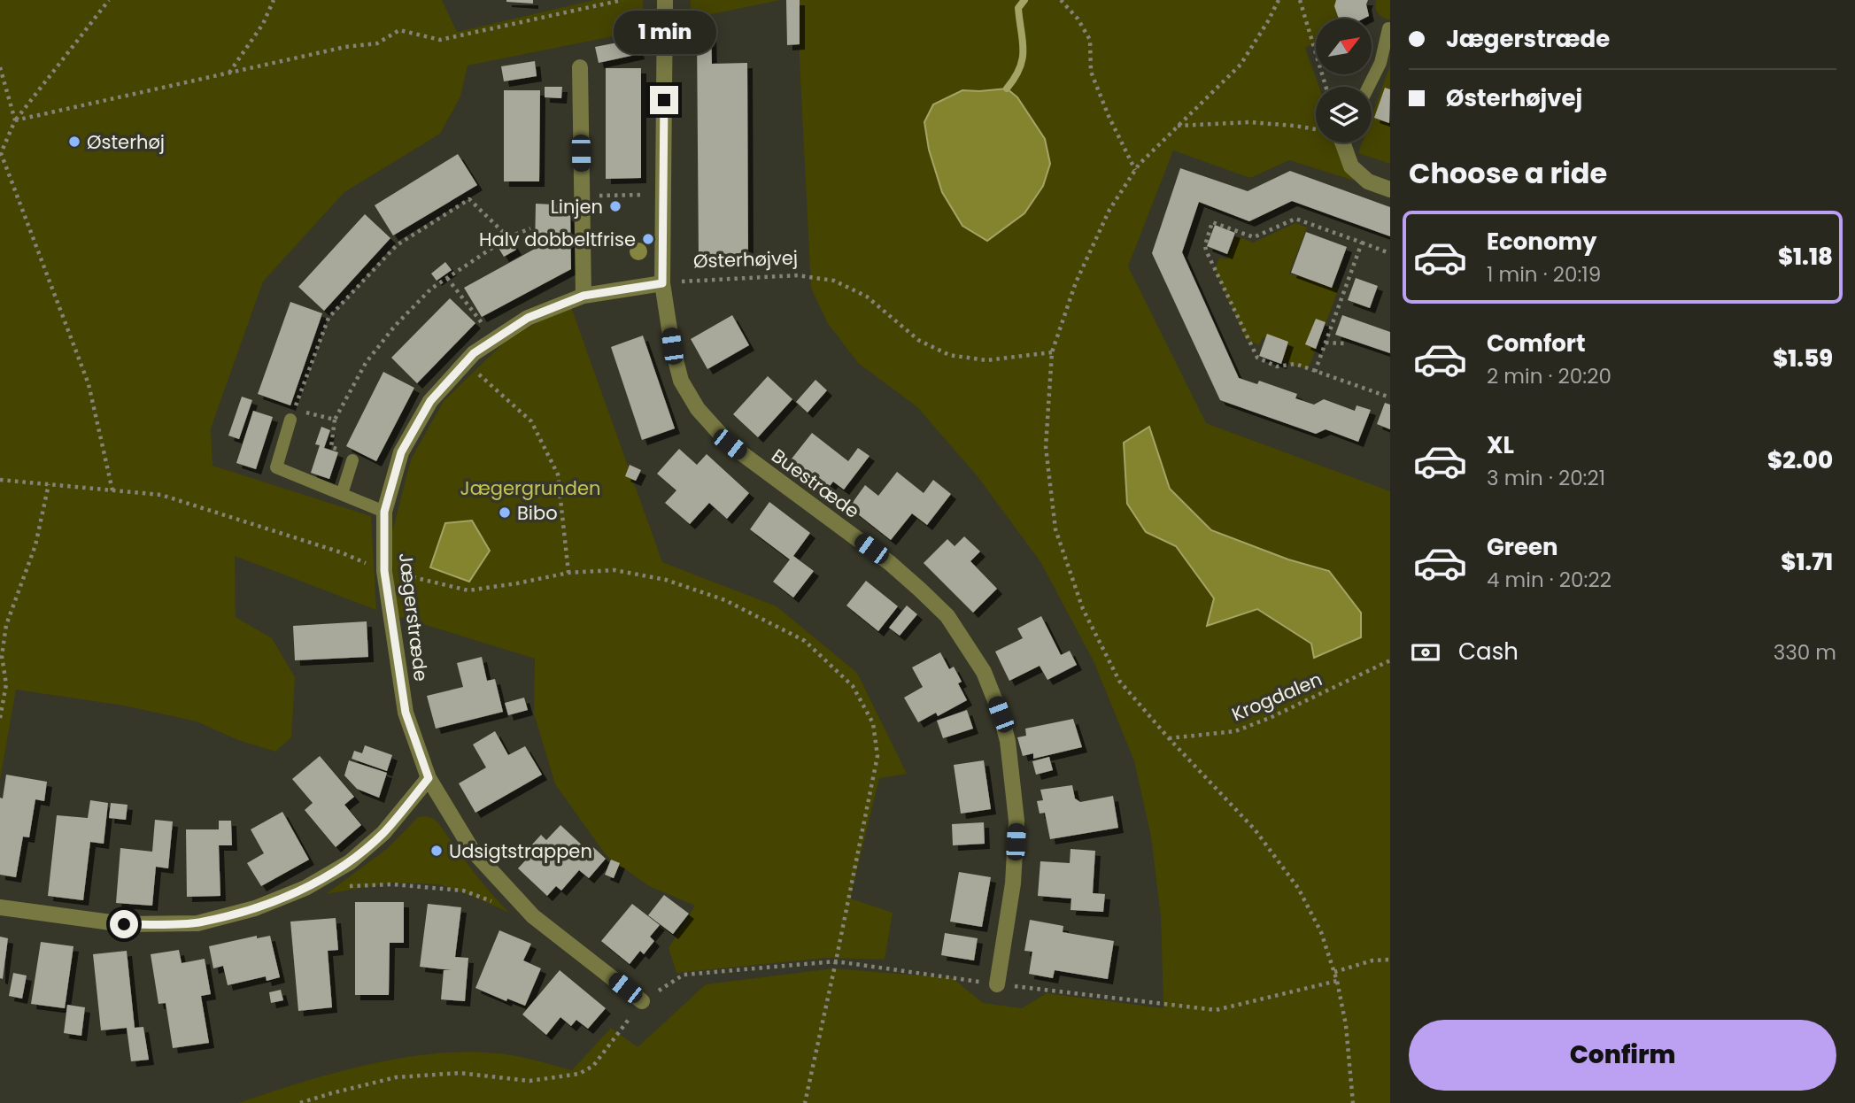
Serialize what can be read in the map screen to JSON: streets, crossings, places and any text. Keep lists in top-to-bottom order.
{
  "streets": {
    "street": ["Buestræde", "Jægerstræde"],
    "path": ["Østerhøjvej", "Krogdalen"]
  },
  "crossings": [
    ["Østerhøjvej", "Buestræde"],
    ["Østerhøjvej", "Jægerstræde"],
    ["Buestræde", "Jægerstræde"]
  ],
  "parks": ["Jægergrunden"],
  "places": [
    "Østerhøj",
    "Linjen",
    "Halv dobbeltfrise",
    "Bibo",
    "Udsigtstrappen"
  ],
  "north": "top right",
  "page": {
    "banner": ["Jægerstræde", "Østerhøjvej"],
    "bubble": "1 min",
    "heading": "Choose a ride",
    "list": [
      {
        "name": "Economy",
        "note": "1 min · 20:19",
        "value": "$1.18"
      },
      {
        "name": "Comfort",
        "note": "2 min · 20:20",
        "value": "$1.59"
      },
      {
        "name": "XL",
        "note": "3 min · 20:21",
        "value": "$2.00"
      },
      {
        "name": "Green",
        "note": "4 min · 20:22",
        "value": "$1.71"
      }
    ],
    "pay": ["Cash", "330 m"],
    "buttons": "Confirm"
  }
}
